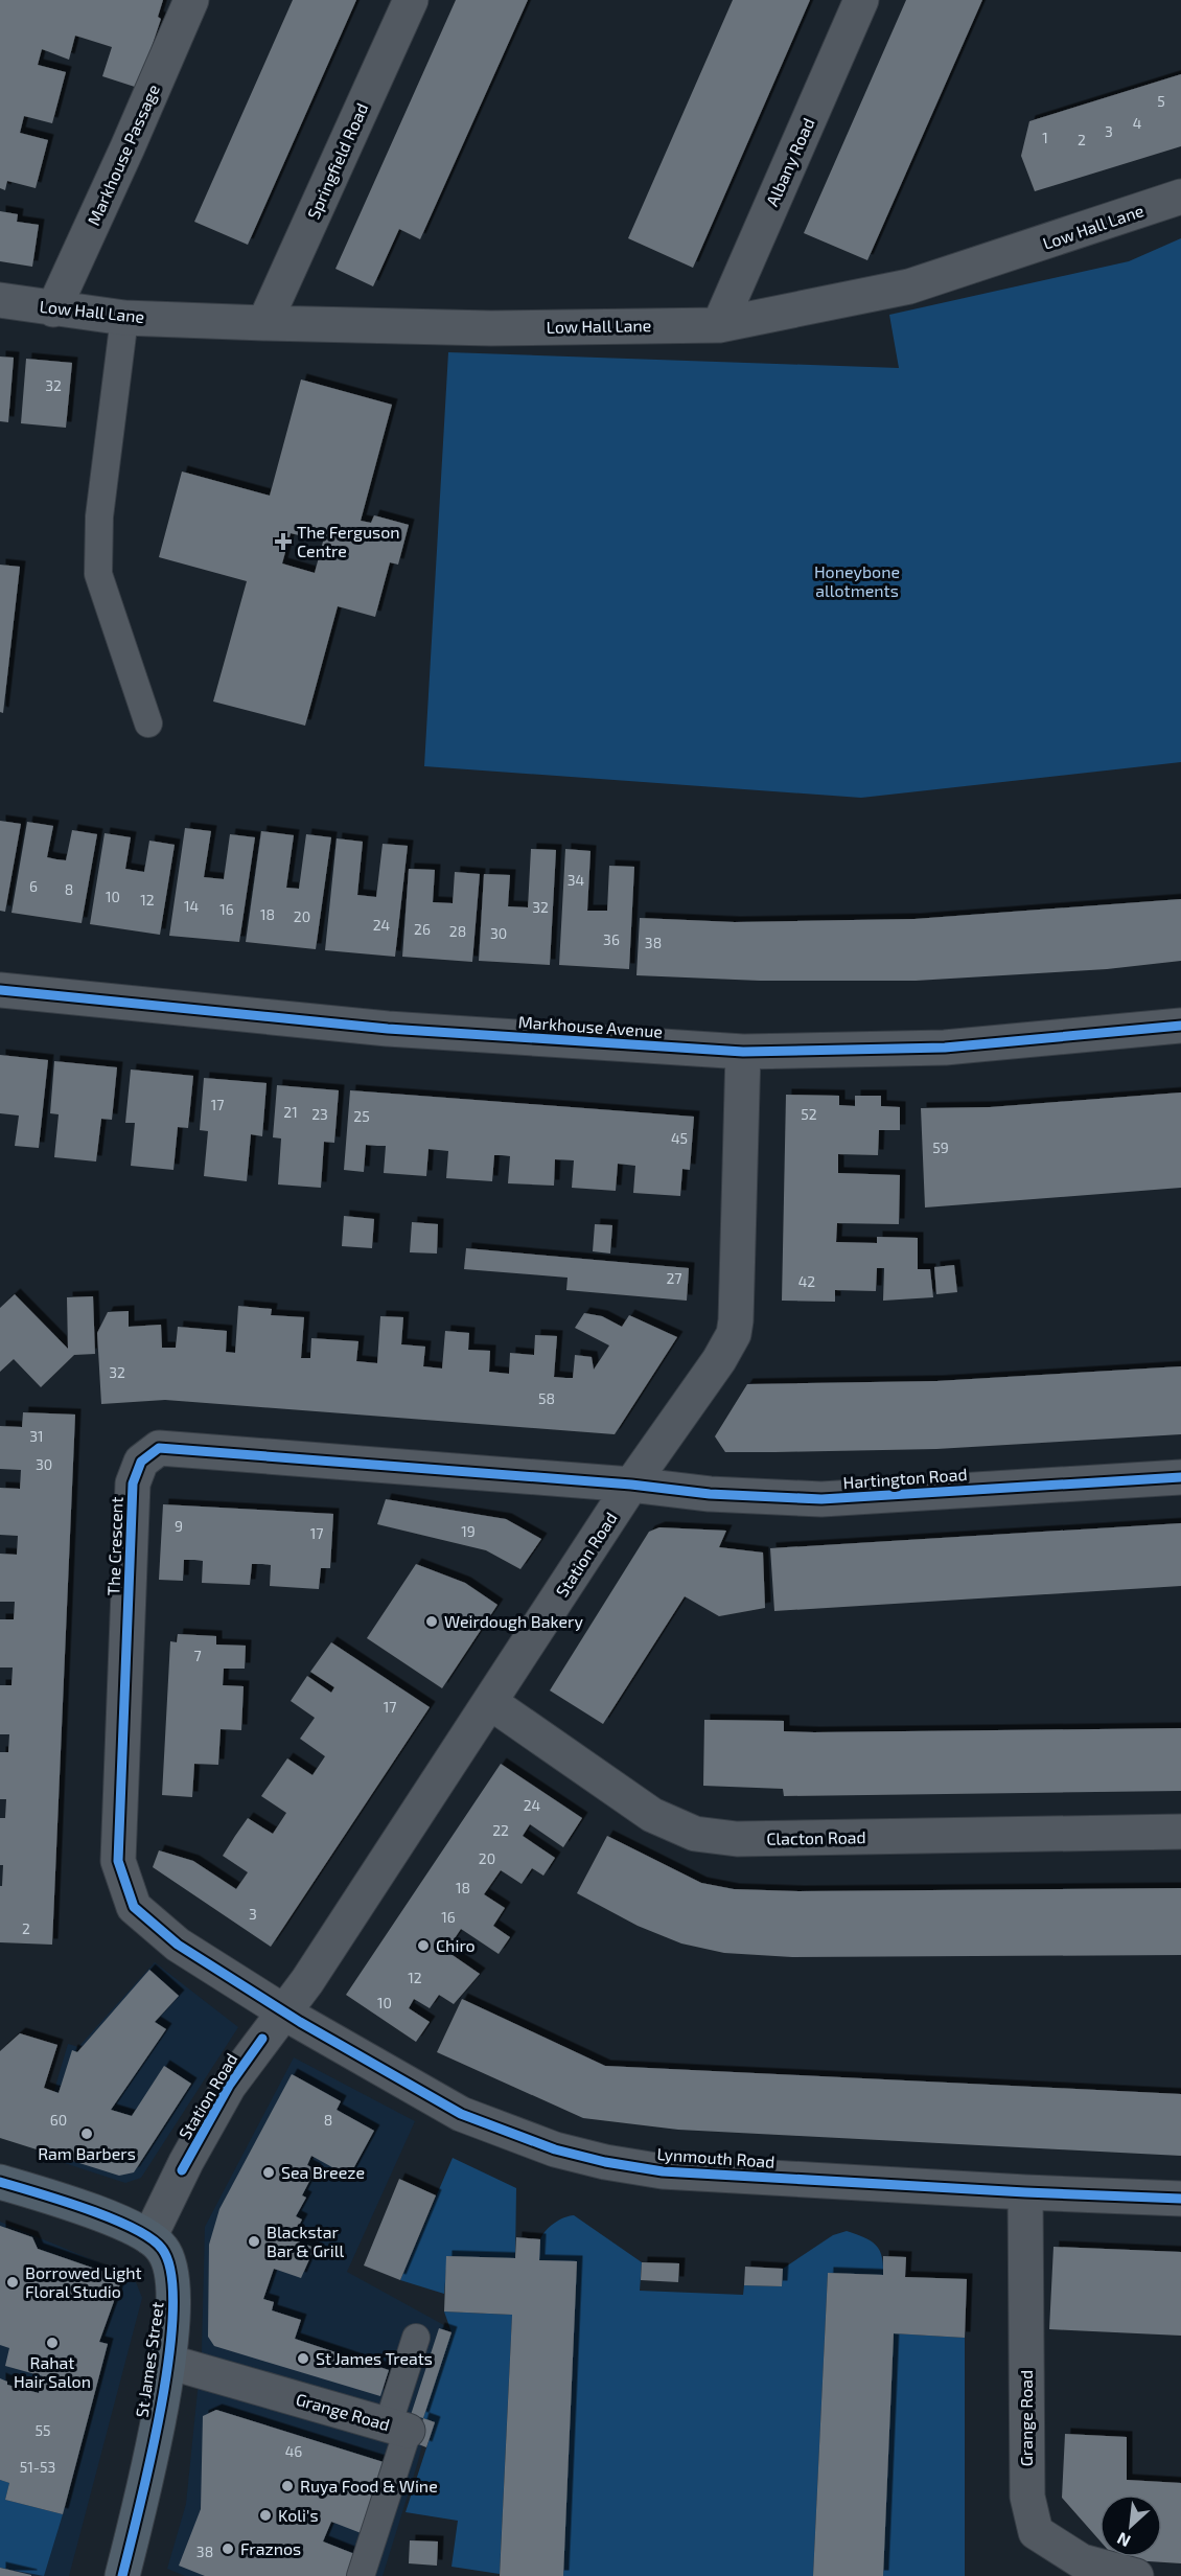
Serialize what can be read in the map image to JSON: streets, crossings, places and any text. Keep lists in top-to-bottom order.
{
  "streets": {
    "main road": ["St James Street"],
    "street": [
      "Markhouse Passage",
      "Springfield Road",
      "Albany Road",
      "Low Hall Lane",
      "Markhouse Avenue",
      "Hartington Road",
      "The Crescent",
      "Station Road",
      "Clacton Road",
      "Lynmouth Road",
      "Grange Road"
    ]
  },
  "crossings": [
    ["Markhouse Passage", "Low Hall Lane"],
    ["Springfield Road", "Low Hall Lane"],
    ["Albany Road", "Low Hall Lane"],
    ["Markhouse Avenue", "Station Road"],
    ["Hartington Road", "The Crescent"],
    ["Hartington Road", "Station Road"],
    ["The Crescent", "Station Road"],
    ["The Crescent", "Lynmouth Road"],
    ["Station Road", "Clacton Road"],
    ["Station Road", "Lynmouth Road"],
    ["Station Road", "St James Street"],
    ["Lynmouth Road", "Grange Road"],
    ["St James Street", "Grange Road"]
  ],
  "parks": ["Honeybone allotments"],
  "places": {
    "health": ["The Ferguson Centre"],
    "other": [
      "Weirdough Bakery",
      "Chiro",
      "Ram Barbers",
      "Sea Breeze",
      "Blackstar Bar & Grill",
      "Borrowed Light Floral Studio",
      "Rahat Hair Salon",
      "St James Treats",
      "Ruya Food & Wine",
      "Koli's",
      "Fraznos"
    ]
  },
  "house_numbers": [
    "5",
    "4",
    "3",
    "1",
    "2",
    "32",
    "34",
    "6",
    "8",
    "10",
    "12",
    "14",
    "32",
    "16",
    "18",
    "20",
    "24",
    "26",
    "28",
    "30",
    "36",
    "38",
    "17",
    "21",
    "23",
    "52",
    "25",
    "45",
    "59",
    "27",
    "42",
    "32",
    "58",
    "31",
    "30",
    "9",
    "19",
    "17",
    "7",
    "17",
    "24",
    "22",
    "20",
    "18",
    "3",
    "16",
    "2",
    "12",
    "10",
    "60",
    "8",
    "55",
    "46",
    "51-53",
    "38"
  ],
  "north": "bottom left"
}
